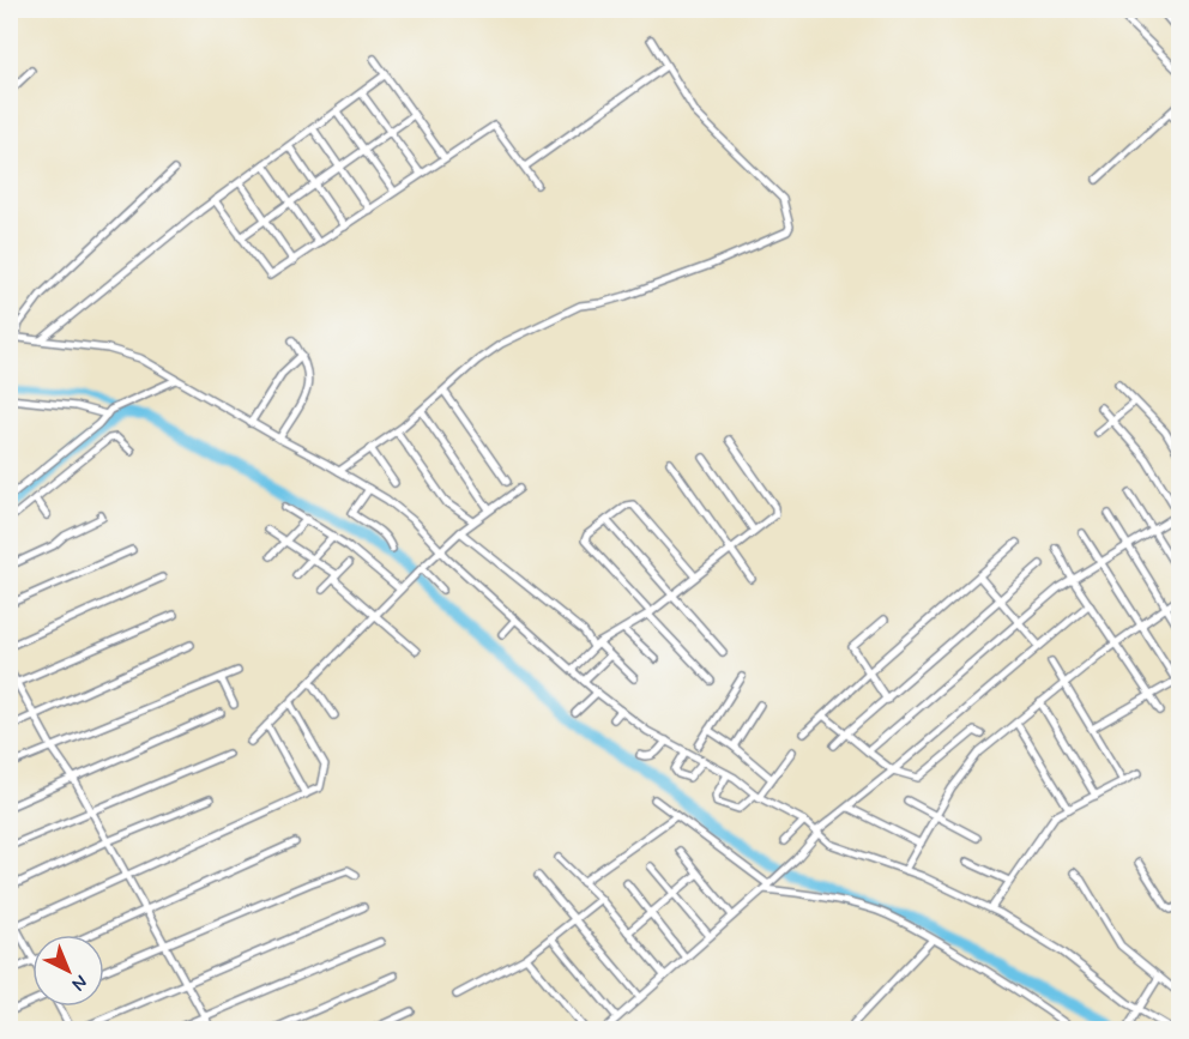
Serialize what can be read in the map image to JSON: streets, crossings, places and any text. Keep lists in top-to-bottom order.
{
  "north": "bottom right"
}
